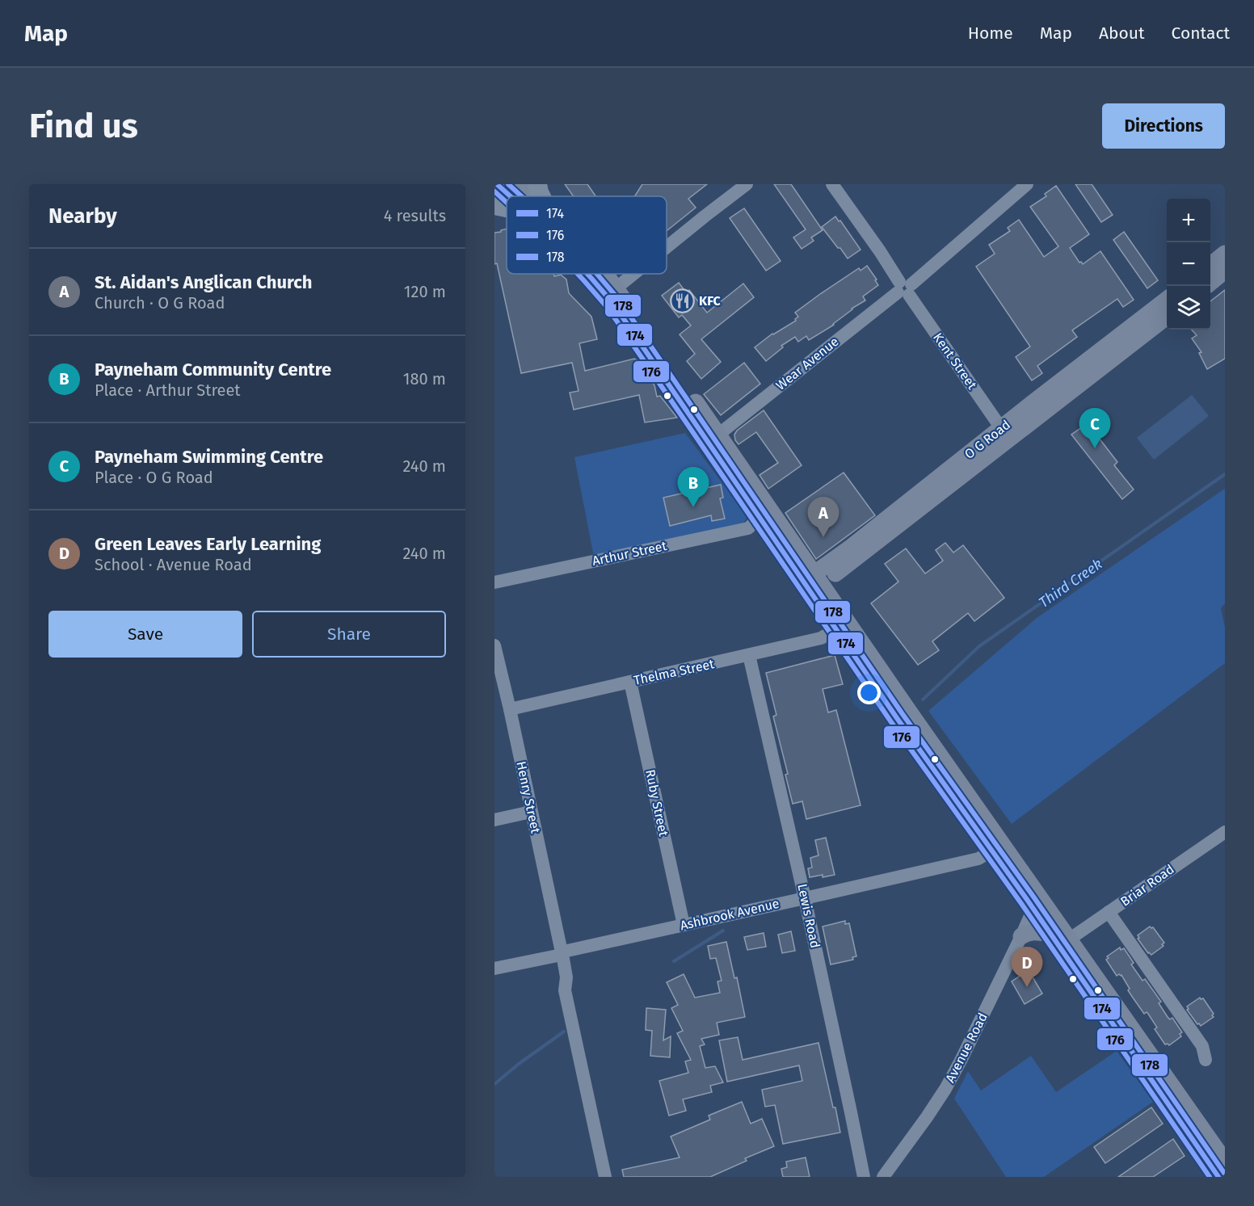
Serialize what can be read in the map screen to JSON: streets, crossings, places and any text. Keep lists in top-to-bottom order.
{
  "streets": {
    "main road": ["O G Road"],
    "street": [
      "Kent Street",
      "Wear Avenue",
      "Arthur Street",
      "Thelma Street",
      "Henry Street",
      "Ruby Street",
      "Briar Road",
      "Ashbrook Avenue",
      "Lewis Road",
      "Avenue Road"
    ]
  },
  "crossings": [
    ["Kent Street", "Wear Avenue"],
    ["Kent Street", "O G Road"],
    ["Thelma Street", "Henry Street"],
    ["Thelma Street", "Ruby Street"],
    ["Thelma Street", "Lewis Road"],
    ["Henry Street", "Ashbrook Avenue"],
    ["Ruby Street", "Ashbrook Avenue"],
    ["Ashbrook Avenue", "Lewis Road"]
  ],
  "water": ["Third Creek"],
  "places": {
    "restaurant": ["KFC"]
  },
  "lines": ["transit line 174", "transit line 178", "transit line 176"],
  "legend": ["174", "176", "178"],
  "page": {
    "header": "Map",
    "nav": [
      "Home",
      "Map",
      "About",
      "Contact"
    ],
    "buttons": [
      "Directions",
      ["Save", "Share"]
    ],
    "title": "Find us",
    "heading": ["Nearby", "4 results"],
    "map_buttons": ["+", "−"],
    "list": [
      {
        "mark": "A",
        "name": "St. Aidan's Anglican Church",
        "note": "Church · O G Road",
        "value": "120 m"
      },
      {
        "mark": "B",
        "name": "Payneham Community Centre",
        "note": "Place · Arthur Street",
        "value": "180 m"
      },
      {
        "mark": "C",
        "name": "Payneham Swimming Centre",
        "note": "Place · O G Road",
        "value": "240 m"
      },
      {
        "mark": "D",
        "name": "Green Leaves Early Learning",
        "note": "School · Avenue Road",
        "value": "240 m"
      }
    ],
    "pins": [
      "C",
      "B",
      "A",
      "D"
    ]
  }
}
